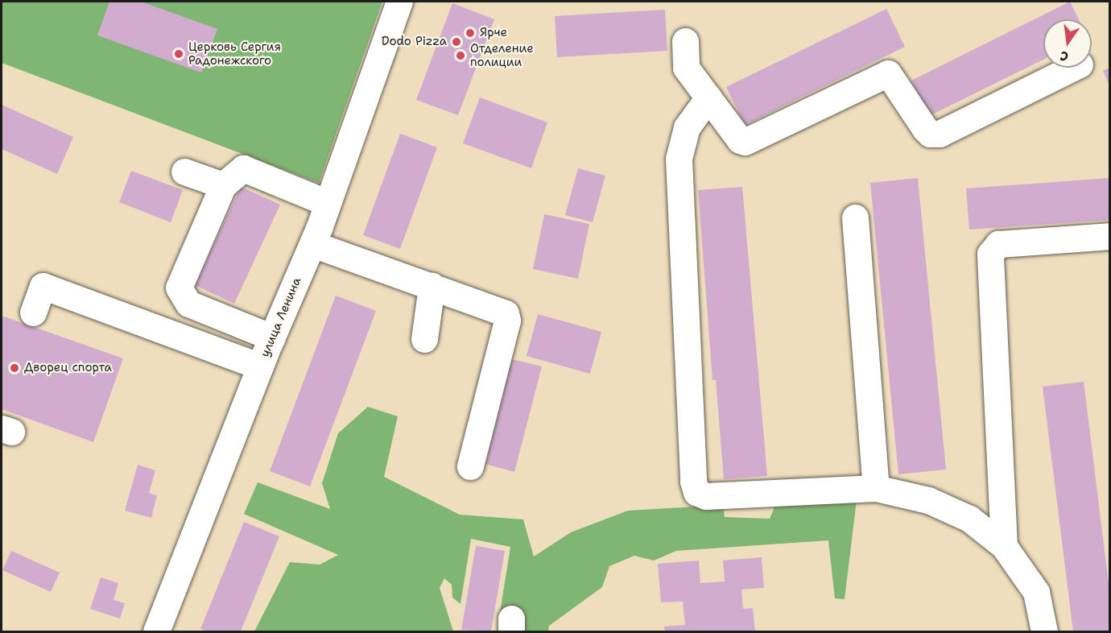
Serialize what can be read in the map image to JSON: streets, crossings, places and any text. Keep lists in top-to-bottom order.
{
  "streets": {
    "main road": ["улица Ленина"]
  },
  "places": [
    "Ярче",
    "Dodo Pizza",
    "Церковь Сергия Радонежского",
    "Отделение полиции",
    "Дворец спорта"
  ],
  "north": "bottom"
}
